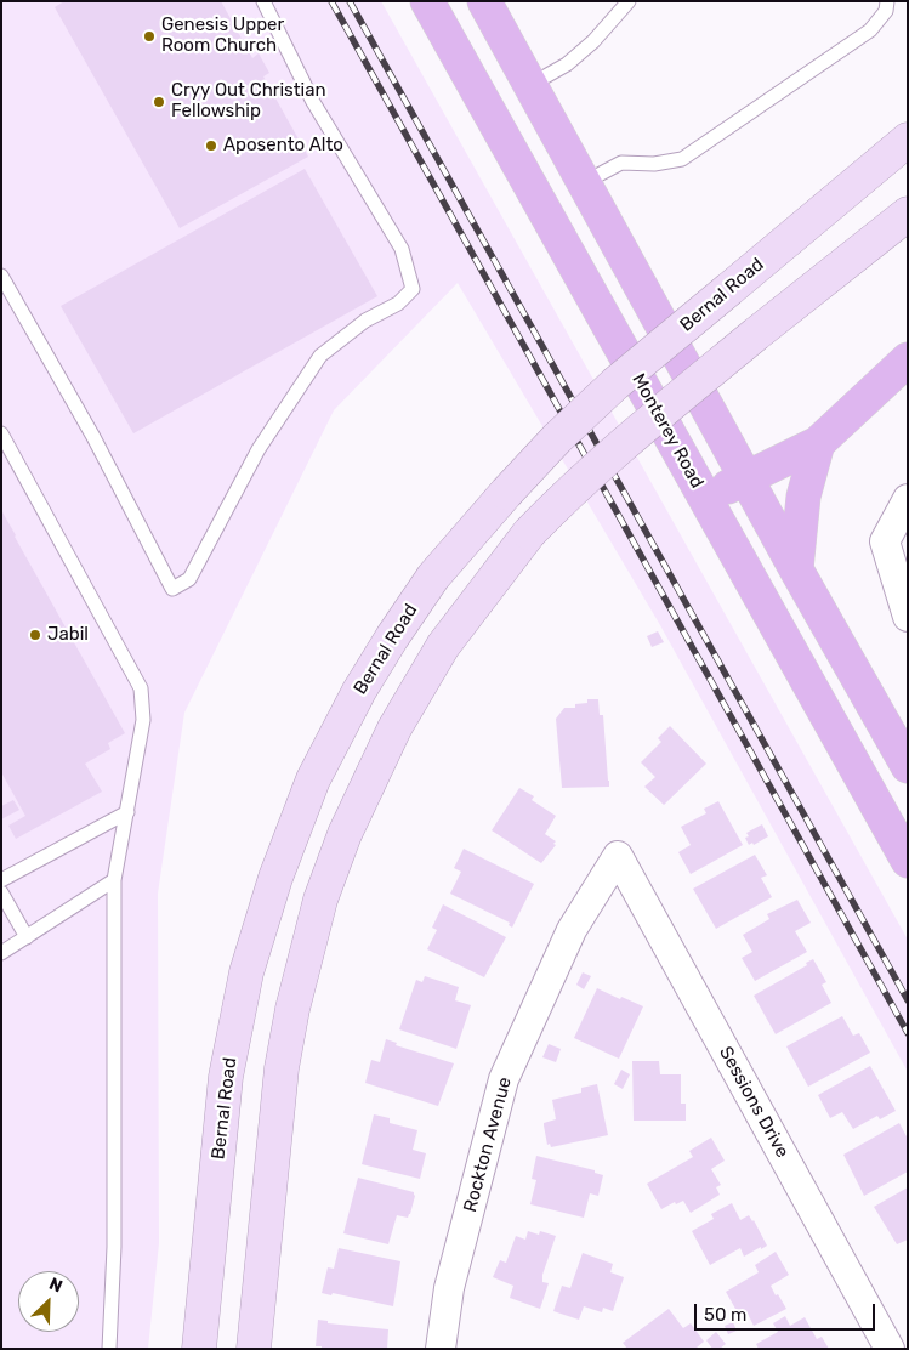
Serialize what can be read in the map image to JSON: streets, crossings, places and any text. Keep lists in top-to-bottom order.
{
  "streets": {
    "main road": ["Bernal Road", "Monterey Road"],
    "street": ["Sessions Drive", "Rockton Avenue"]
  },
  "crossings": [
    ["Sessions Drive", "Rockton Avenue"]
  ],
  "places": [
    "Genesis Upper Room Church",
    "Cryy Out Christian Fellowship",
    "Aposento Alto",
    "Jabil"
  ],
  "scale_bar": "50 m",
  "north": "top right"
}
